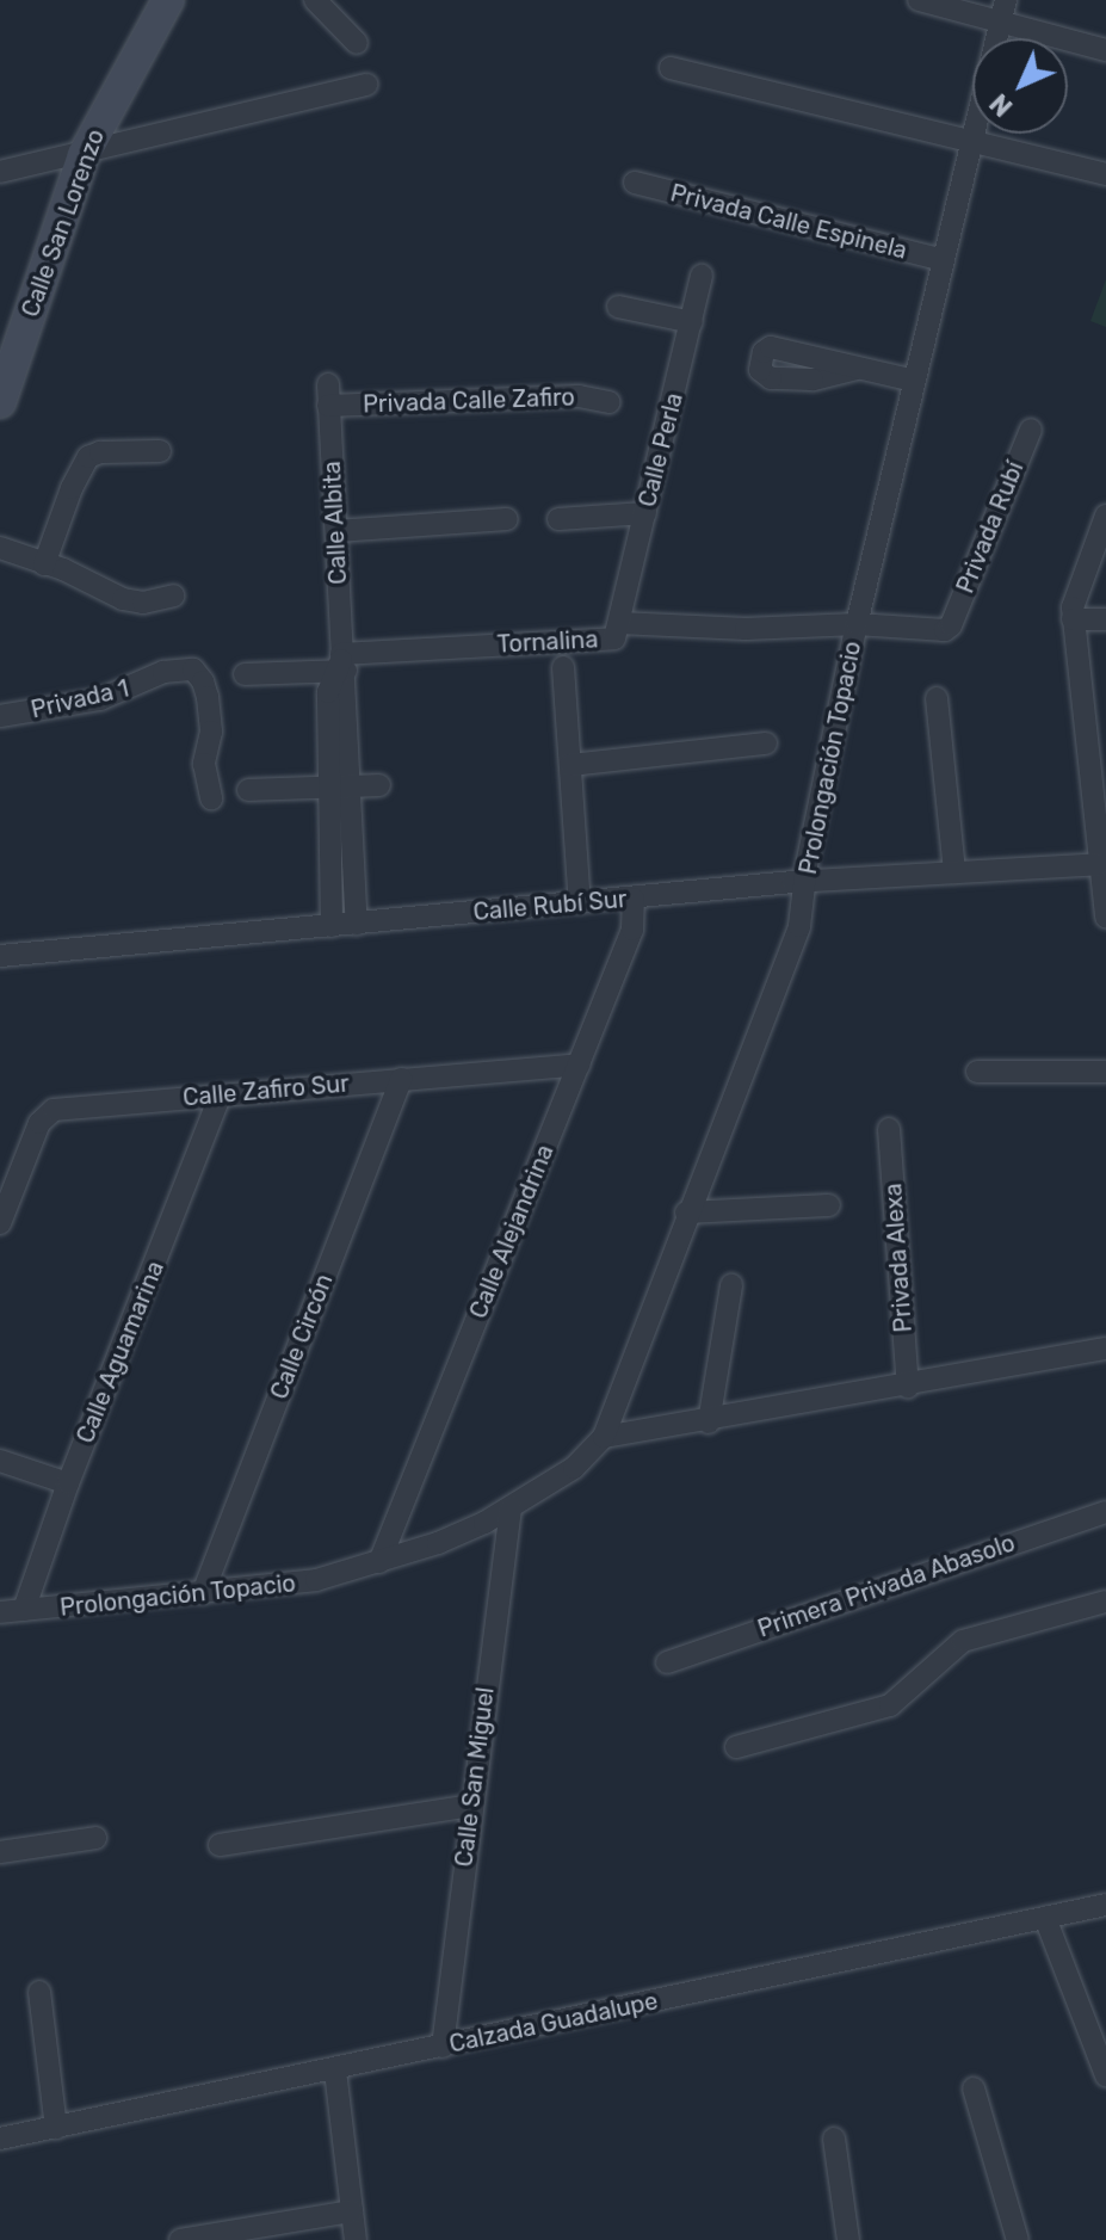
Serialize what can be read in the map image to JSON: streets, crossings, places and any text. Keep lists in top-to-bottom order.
{
  "streets": {
    "street": [
      "Privada Calle Espinela",
      "Calle San Lorenzo",
      "Privada Calle Zafiro",
      "Calle Perla",
      "Calle Albita",
      "Privada Rubí",
      "Tornalina",
      "Privada 1",
      "Prolongación Topacio",
      "Calle Rubí Sur",
      "Calle Zafiro Sur",
      "Calle Alejandrina",
      "Privada Alexa",
      "Calle Circón",
      "Calle Aguamarina",
      "Primera Privada Abasolo",
      "Calle San Miguel",
      "Calzada Guadalupe"
    ]
  },
  "crossings": [
    ["Privada Calle Espinela", "Prolongación Topacio"],
    ["Privada Calle Zafiro", "Calle Albita"],
    ["Calle Perla", "Tornalina"],
    ["Calle Albita", "Tornalina"],
    ["Calle Albita", "Calle Rubí Sur"],
    ["Privada Rubí", "Tornalina"],
    ["Tornalina", "Prolongación Topacio"],
    ["Prolongación Topacio", "Calle Rubí Sur"],
    ["Prolongación Topacio", "Calle Alejandrina"],
    ["Prolongación Topacio", "Calle Circón"],
    ["Prolongación Topacio", "Calle Aguamarina"],
    ["Prolongación Topacio", "Calle San Miguel"],
    ["Calle Rubí Sur", "Calle Alejandrina"],
    ["Calle Zafiro Sur", "Calle Alejandrina"],
    ["Calle Zafiro Sur", "Calle Circón"],
    ["Calle Zafiro Sur", "Calle Aguamarina"],
    ["Calle San Miguel", "Calzada Guadalupe"]
  ],
  "north": "bottom left"
}
